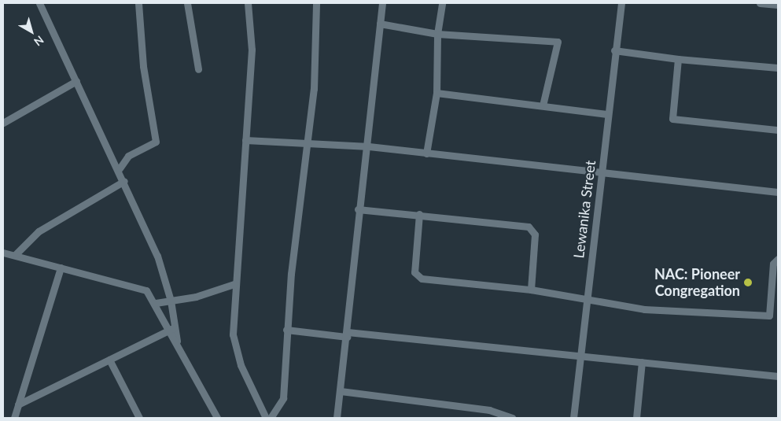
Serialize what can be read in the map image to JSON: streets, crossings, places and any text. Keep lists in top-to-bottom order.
{
  "streets": {
    "street": ["Lewanika Street"]
  },
  "places": ["NAC: Pioneer Congregation"],
  "north": "bottom right"
}
